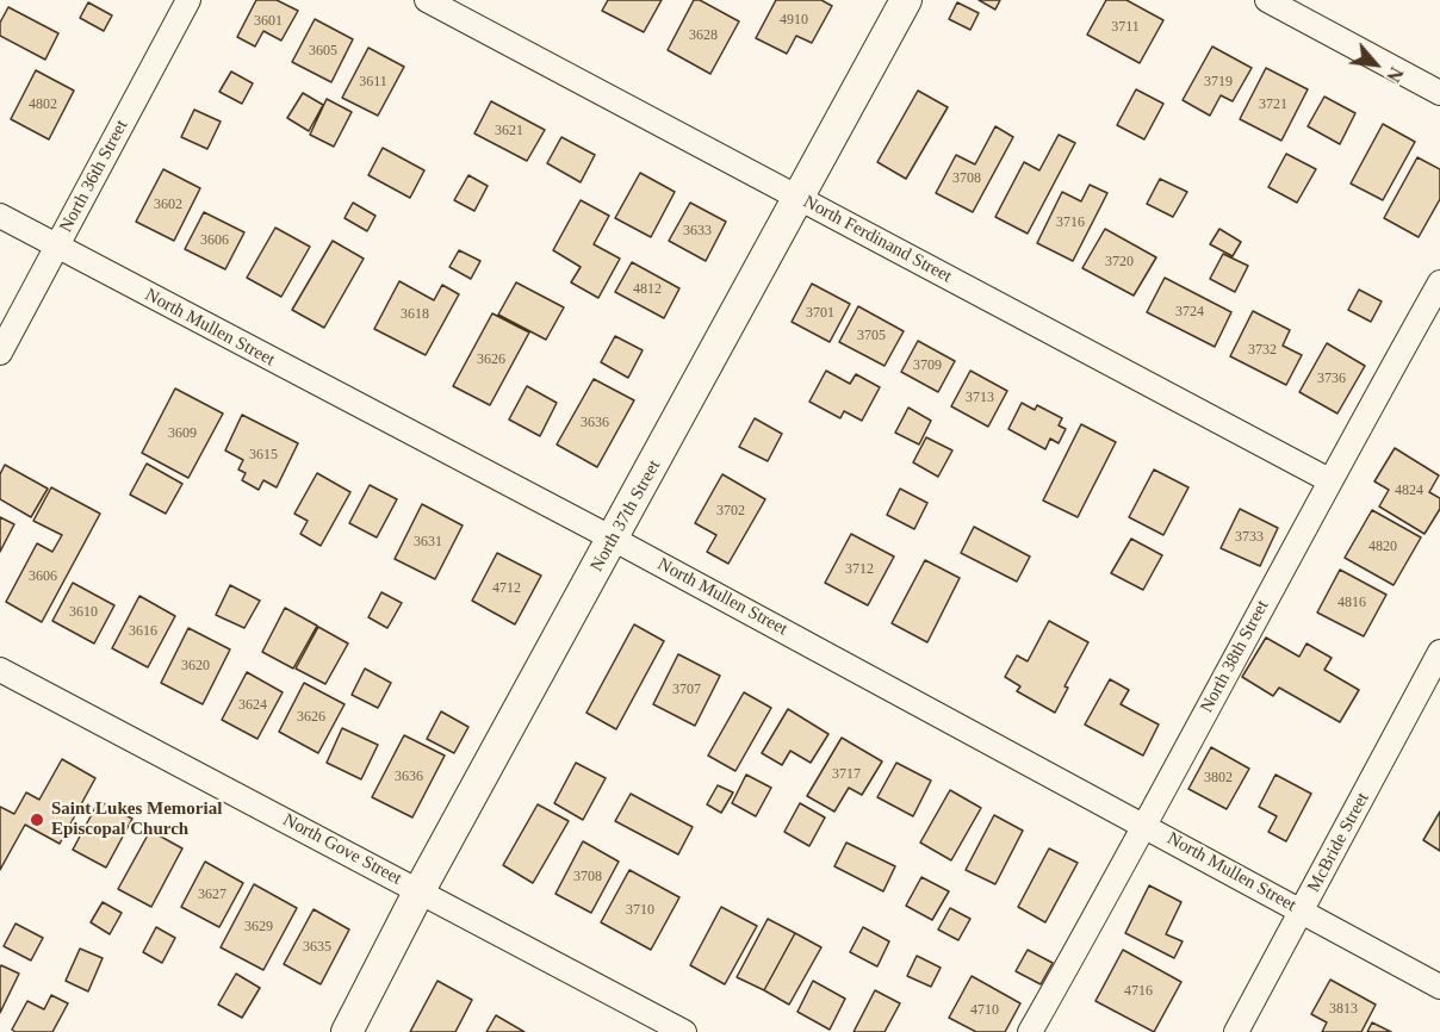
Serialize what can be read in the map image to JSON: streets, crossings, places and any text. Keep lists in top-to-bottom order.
{
  "streets": {
    "street": [
      "North 36th Street",
      "North Ferdinand Street",
      "North Mullen Street",
      "North 37th Street",
      "North 38th Street",
      "McBride Street",
      "North Gove Street"
    ]
  },
  "crossings": [
    ["North 36th Street", "North Mullen Street"],
    ["North Ferdinand Street", "North 37th Street"],
    ["North Ferdinand Street", "North 38th Street"],
    ["North Mullen Street", "North 37th Street"],
    ["North Mullen Street", "North 38th Street"],
    ["North Mullen Street", "McBride Street"],
    ["North 37th Street", "North Gove Street"]
  ],
  "places": ["Saint Lukes Memorial Episcopal Church"],
  "house_numbers": [
    "4910",
    "3601",
    "3711",
    "3628",
    "3605",
    "3611",
    "3719",
    "4802",
    "3721",
    "3621",
    "3708",
    "3602",
    "3716",
    "3633",
    "3606",
    "3720",
    "4812",
    "3724",
    "3701",
    "3618",
    "3705",
    "3732",
    "3626",
    "3709",
    "3736",
    "3713",
    "3636",
    "3609",
    "3615",
    "4824",
    "3702",
    "3733",
    "3631",
    "4820",
    "3712",
    "3606",
    "4712",
    "4816",
    "3610",
    "3616",
    "3620",
    "3707",
    "3624",
    "3626",
    "3717",
    "3636",
    "3802",
    "3708",
    "3627",
    "3710",
    "3629",
    "3635",
    "4716",
    "3813",
    "4710"
  ],
  "north": "bottom right"
}
